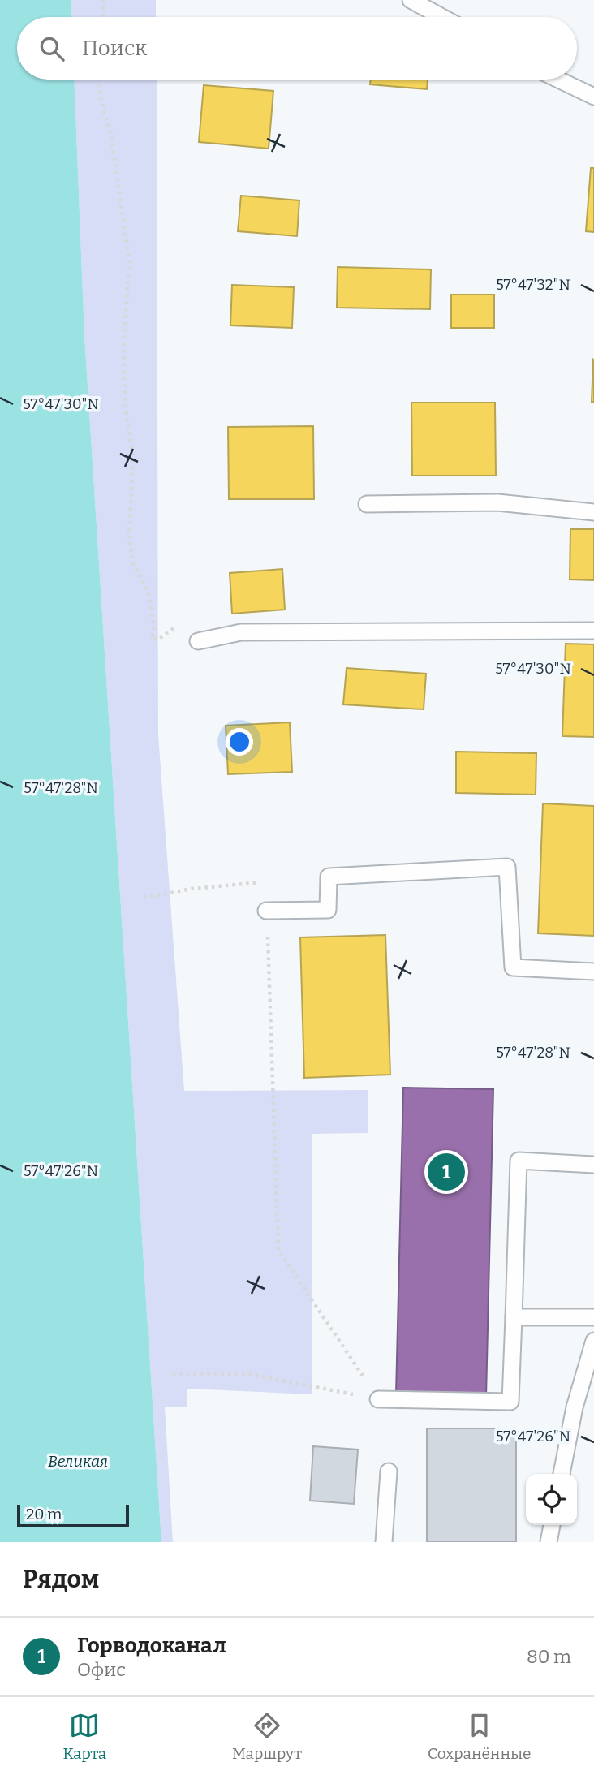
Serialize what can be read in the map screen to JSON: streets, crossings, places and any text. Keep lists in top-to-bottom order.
{
  "water": ["Великая"],
  "scale_bar": "20 m",
  "page": {
    "search": "Поиск",
    "pins": "1",
    "scale": "20 m",
    "heading": "Рядом",
    "list": [
      {
        "mark": "1",
        "name": "Горводоканал",
        "note": "Офис",
        "value": "80 m"
      }
    ],
    "nav": ["Карта", "Маршрут", "Сохранённые"]
  },
  "coordinates": [
    "57°47'32\"N",
    "57°47'30\"N",
    "57°47'28\"N",
    "57°47'26\"N"
  ]
}
